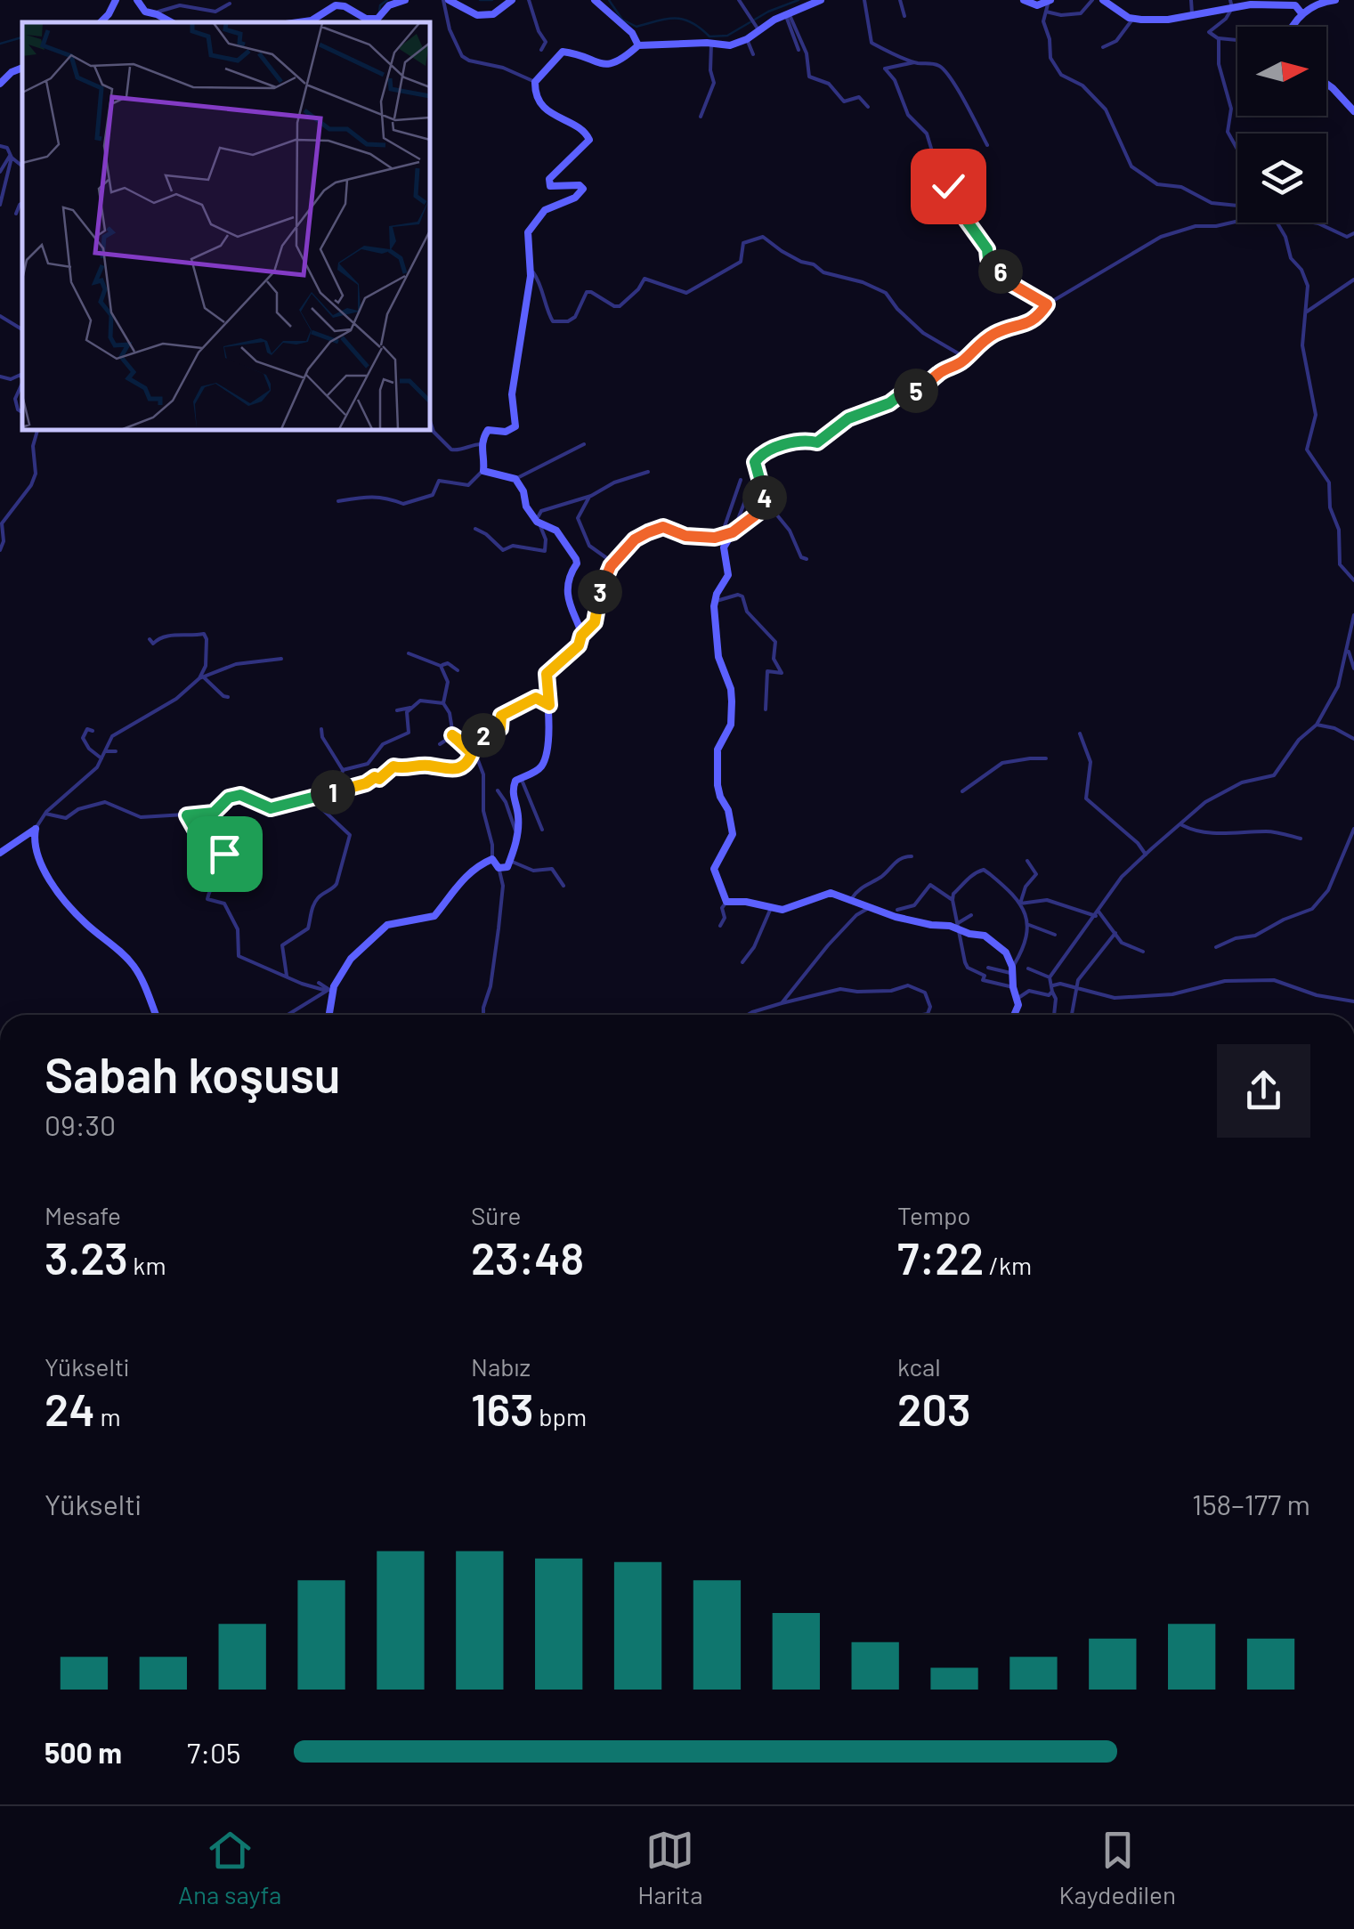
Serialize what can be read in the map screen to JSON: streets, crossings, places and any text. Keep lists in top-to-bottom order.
{
  "north": "right",
  "page": {
    "pins": [
      "6",
      "5",
      "4",
      "3",
      "2",
      "1"
    ],
    "heading": ["Sabah koşusu", "09:30"],
    "stats": [
      ["Mesafe", "3.23 km"],
      ["Süre", "23:48"],
      ["Tempo", "7:22 /km"],
      ["Yükselti", "24 m"],
      ["Nabız", "163 bpm"],
      ["kcal", "203"]
    ],
    "chart": ["Yükselti", "158–177 m"],
    "list": [
      {
        "name": "500 m",
        "note": "7:05"
      }
    ],
    "tabs": ["Ana sayfa", "Harita", "Kaydedilen"]
  }
}
